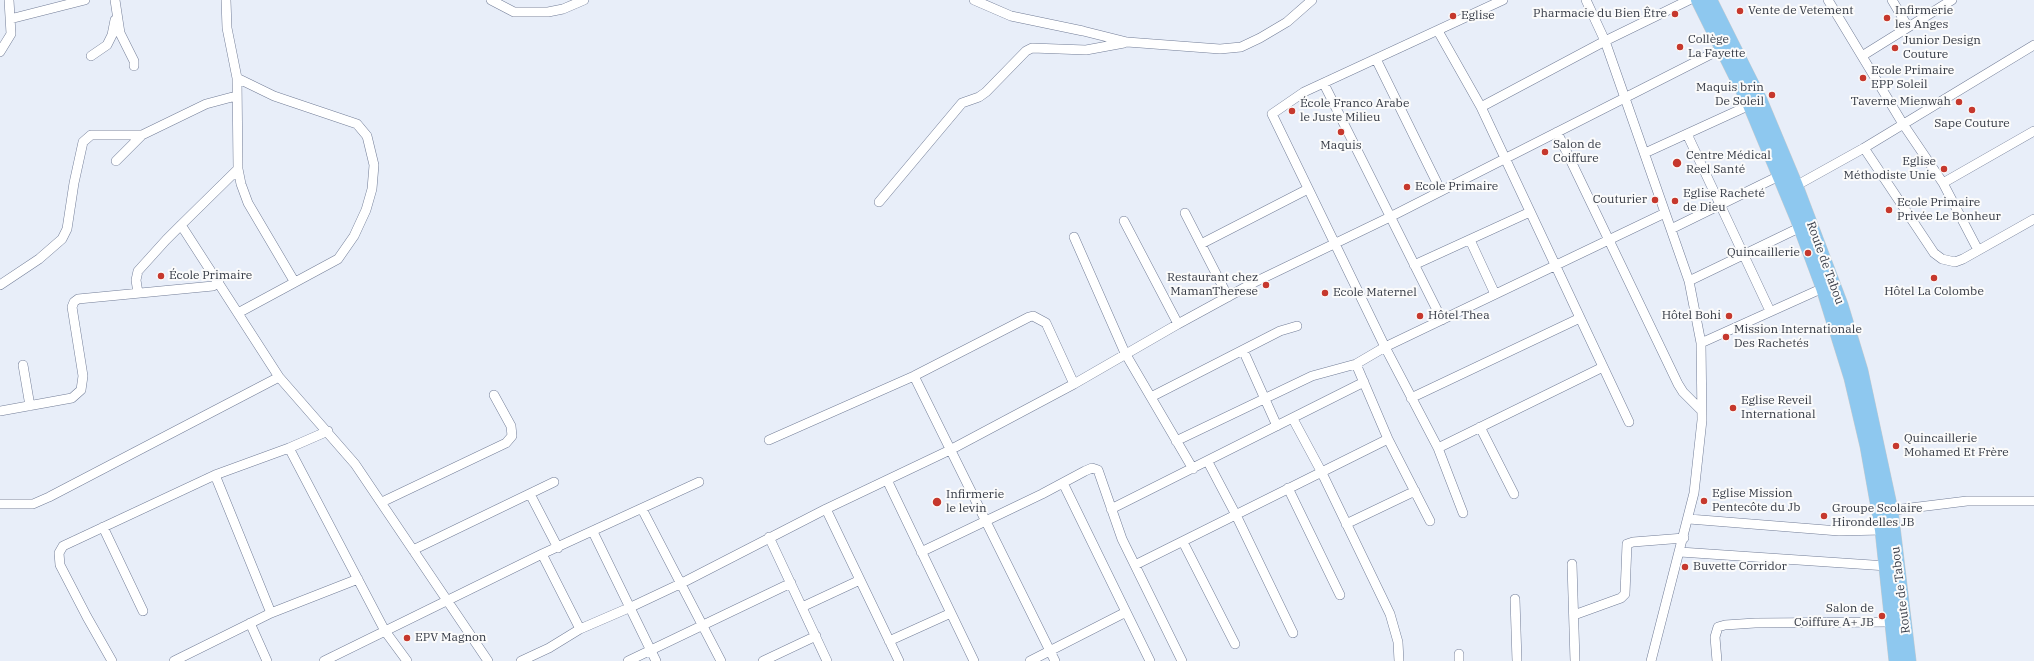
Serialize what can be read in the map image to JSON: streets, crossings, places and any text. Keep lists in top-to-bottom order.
{
  "streets": {
    "main road": ["Route de Tabou"]
  },
  "places": [
    "Vente de Vetement",
    "Pharmacie du Bien Être",
    "Eglise",
    "Infirmerie les Anges",
    "Collège La Fayette",
    "Junior Design Couture",
    "Ecole Primaire EPP Soleil",
    "Maquis brin De Soleil",
    "Taverne Mienwah",
    "Sape Couture",
    "École Franco Arabe le Juste Milieu",
    "Maquis",
    "Salon de Coiffure",
    "Centre Médical Reel Santé",
    "Eglise Méthodiste Unie",
    "Ecole Primaire",
    "Couturier",
    "Eglise Racheté de Dieu",
    "Ecole Primaire Privée Le Bonheur",
    "Quincaillerie",
    "École Primaire",
    "Hôtel La Colombe",
    "Restaurant chez MamanTherese",
    "Ecole Maternel",
    "Hôtel Thea",
    "Hôtel Bohi",
    "Mission Internationale Des Rachetés",
    "Eglise Reveil International",
    "Quincaillerie Mohamed Et Frère",
    "Eglise Mission Pentecôte du Jb",
    "Infirmerie le levin",
    "Groupe Scolaire Hirondelles JB",
    "Buvette Corridor",
    "Salon de Coiffure A+ JB",
    "EPV Magnon"
  ]
}
